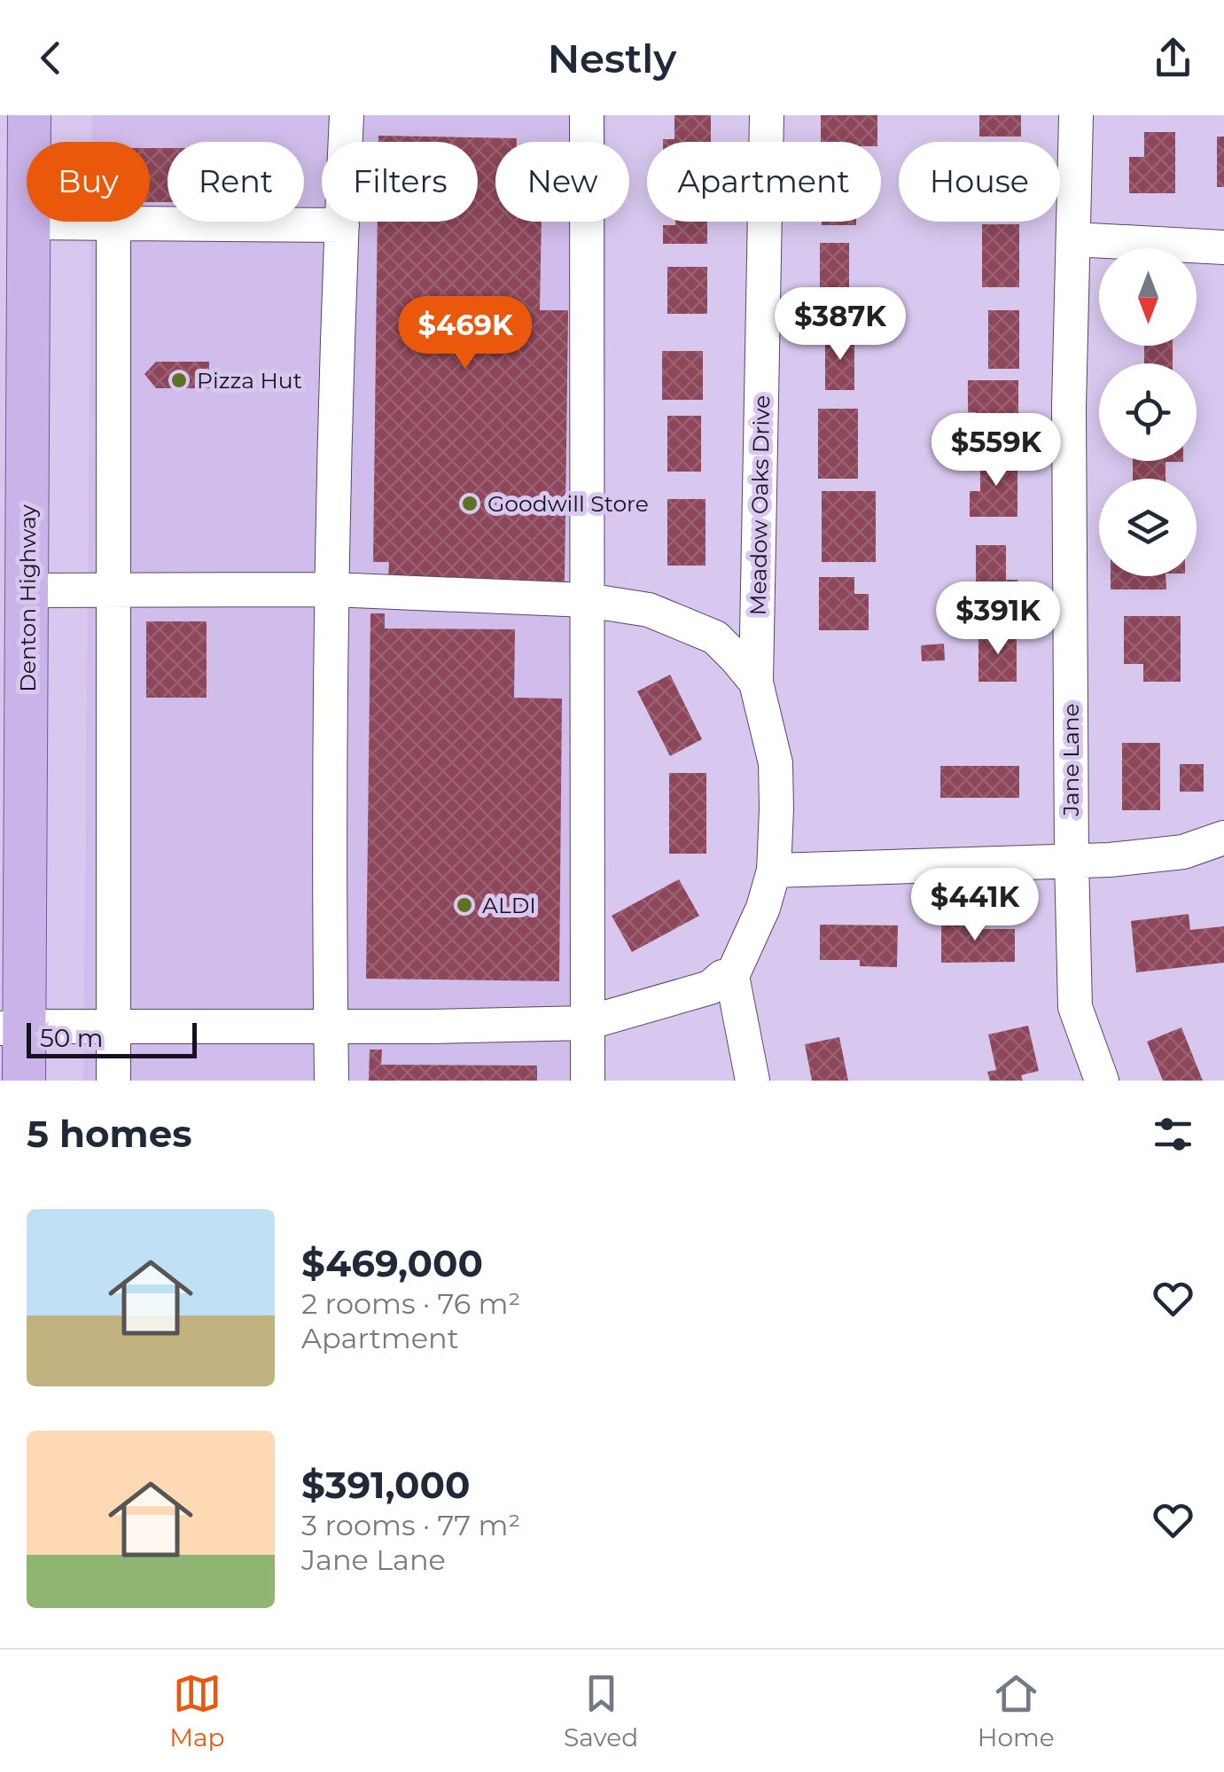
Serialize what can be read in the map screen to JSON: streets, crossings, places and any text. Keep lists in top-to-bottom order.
{
  "streets": {
    "main road": ["Denton Highway"],
    "street": ["Meadow Oaks Drive", "Jane Lane"]
  },
  "crossings": [
    ["Meadow Oaks Drive", "Denton Highway"]
  ],
  "places": ["Pizza Hut", "Goodwill Store", "ALDI"],
  "scale_bar": "50 m",
  "north": "bottom",
  "page": {
    "header": "Nestly",
    "chip": [
      "Buy",
      "Rent",
      "Filters",
      "New",
      "Apartment",
      "House"
    ],
    "price": [
      "$387K",
      "$469K",
      "$559K",
      "$391K",
      "$441K"
    ],
    "scale": "50 m",
    "heading": "5 homes",
    "list": [
      {
        "name": "$469,000",
        "note": "2 rooms · 76 m² · Apartment"
      },
      {
        "name": "$391,000",
        "note": "3 rooms · 77 m² · Jane Lane"
      }
    ],
    "tabs": ["Map", "Saved", "Home"]
  }
}
